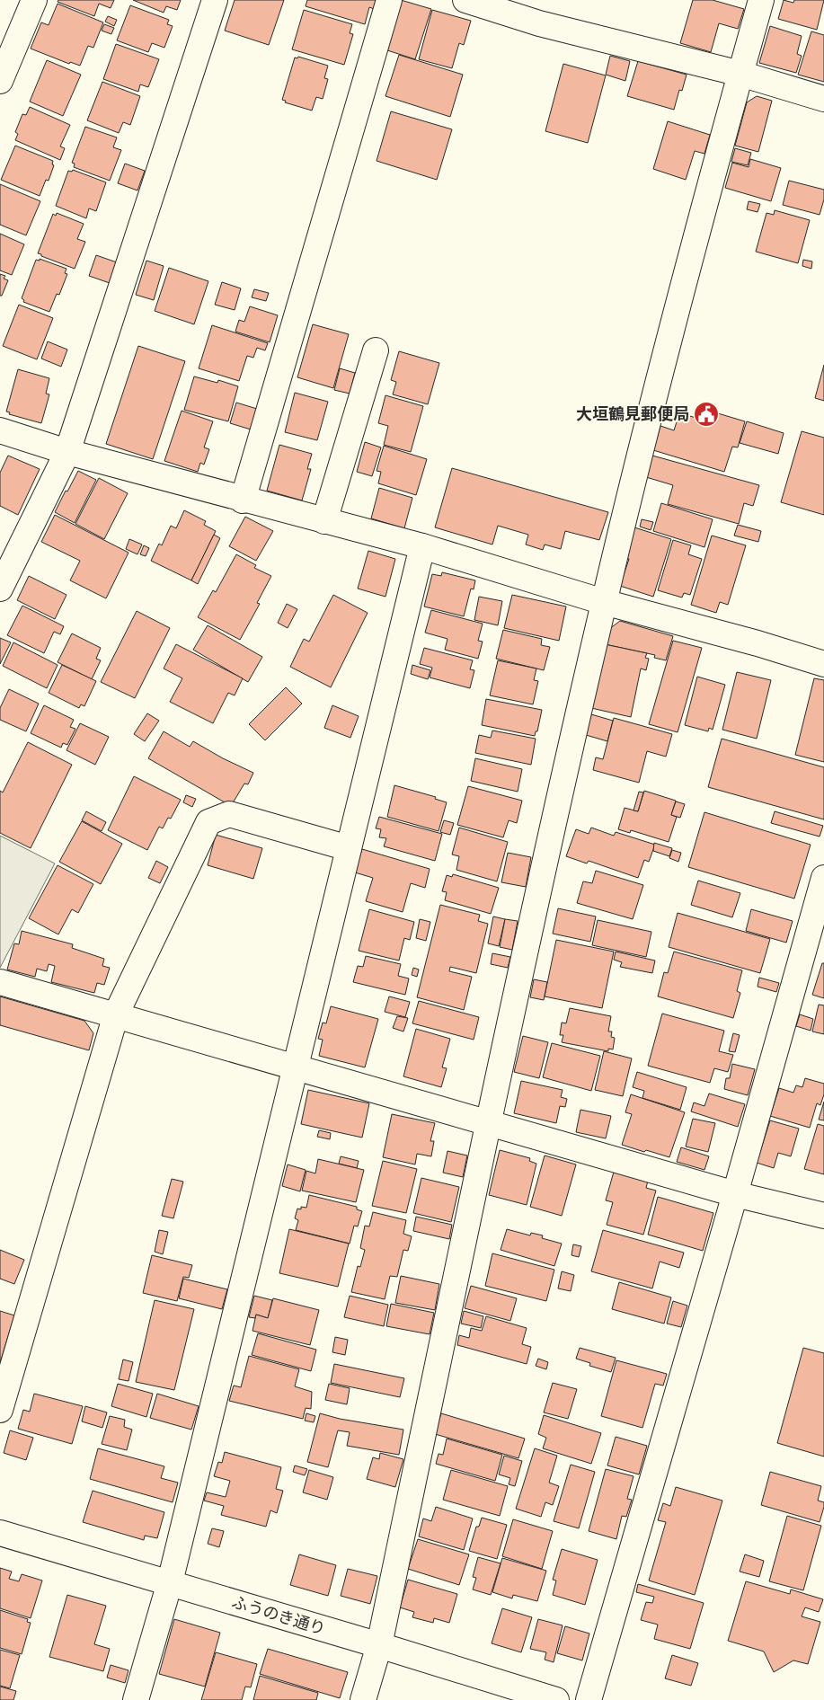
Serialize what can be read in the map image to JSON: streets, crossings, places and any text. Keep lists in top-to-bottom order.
{
  "streets": {
    "street": ["ふうのき通り"]
  },
  "places": {
    "public building": ["大垣鶴見郵便局"]
  }
}
